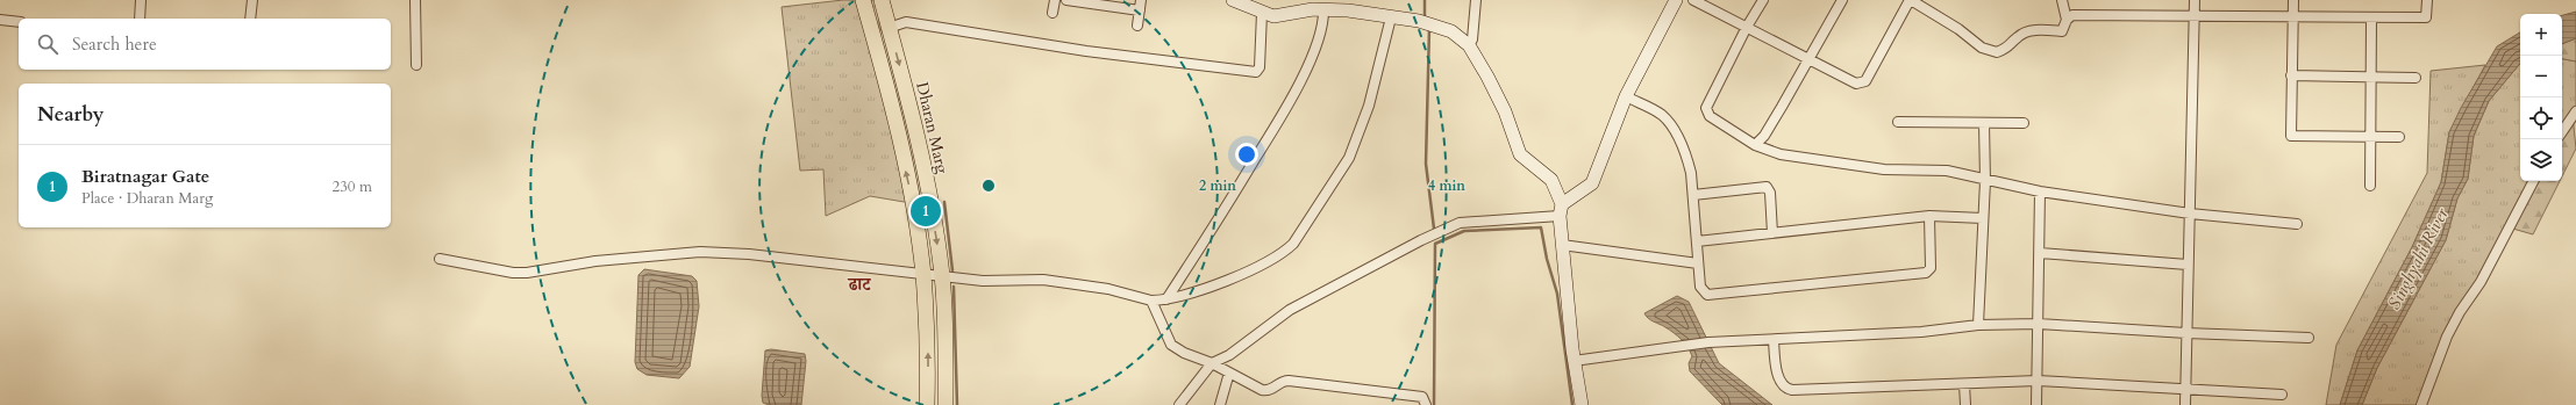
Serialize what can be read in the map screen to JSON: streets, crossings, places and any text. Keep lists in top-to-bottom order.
{
  "streets": {
    "main road": ["Dharan Marg"]
  },
  "districts": ["ढाट"],
  "water": ["Singhyahi River"],
  "page": {
    "map_buttons": ["+", "−"],
    "search": "Search here",
    "heading": "Nearby",
    "list": [
      {
        "mark": "1",
        "name": "Biratnagar Gate",
        "note": "Place · Dharan Marg",
        "value": "230 m"
      }
    ],
    "pins": "1"
  },
  "rings": ["2 min", "4 min"]
}
